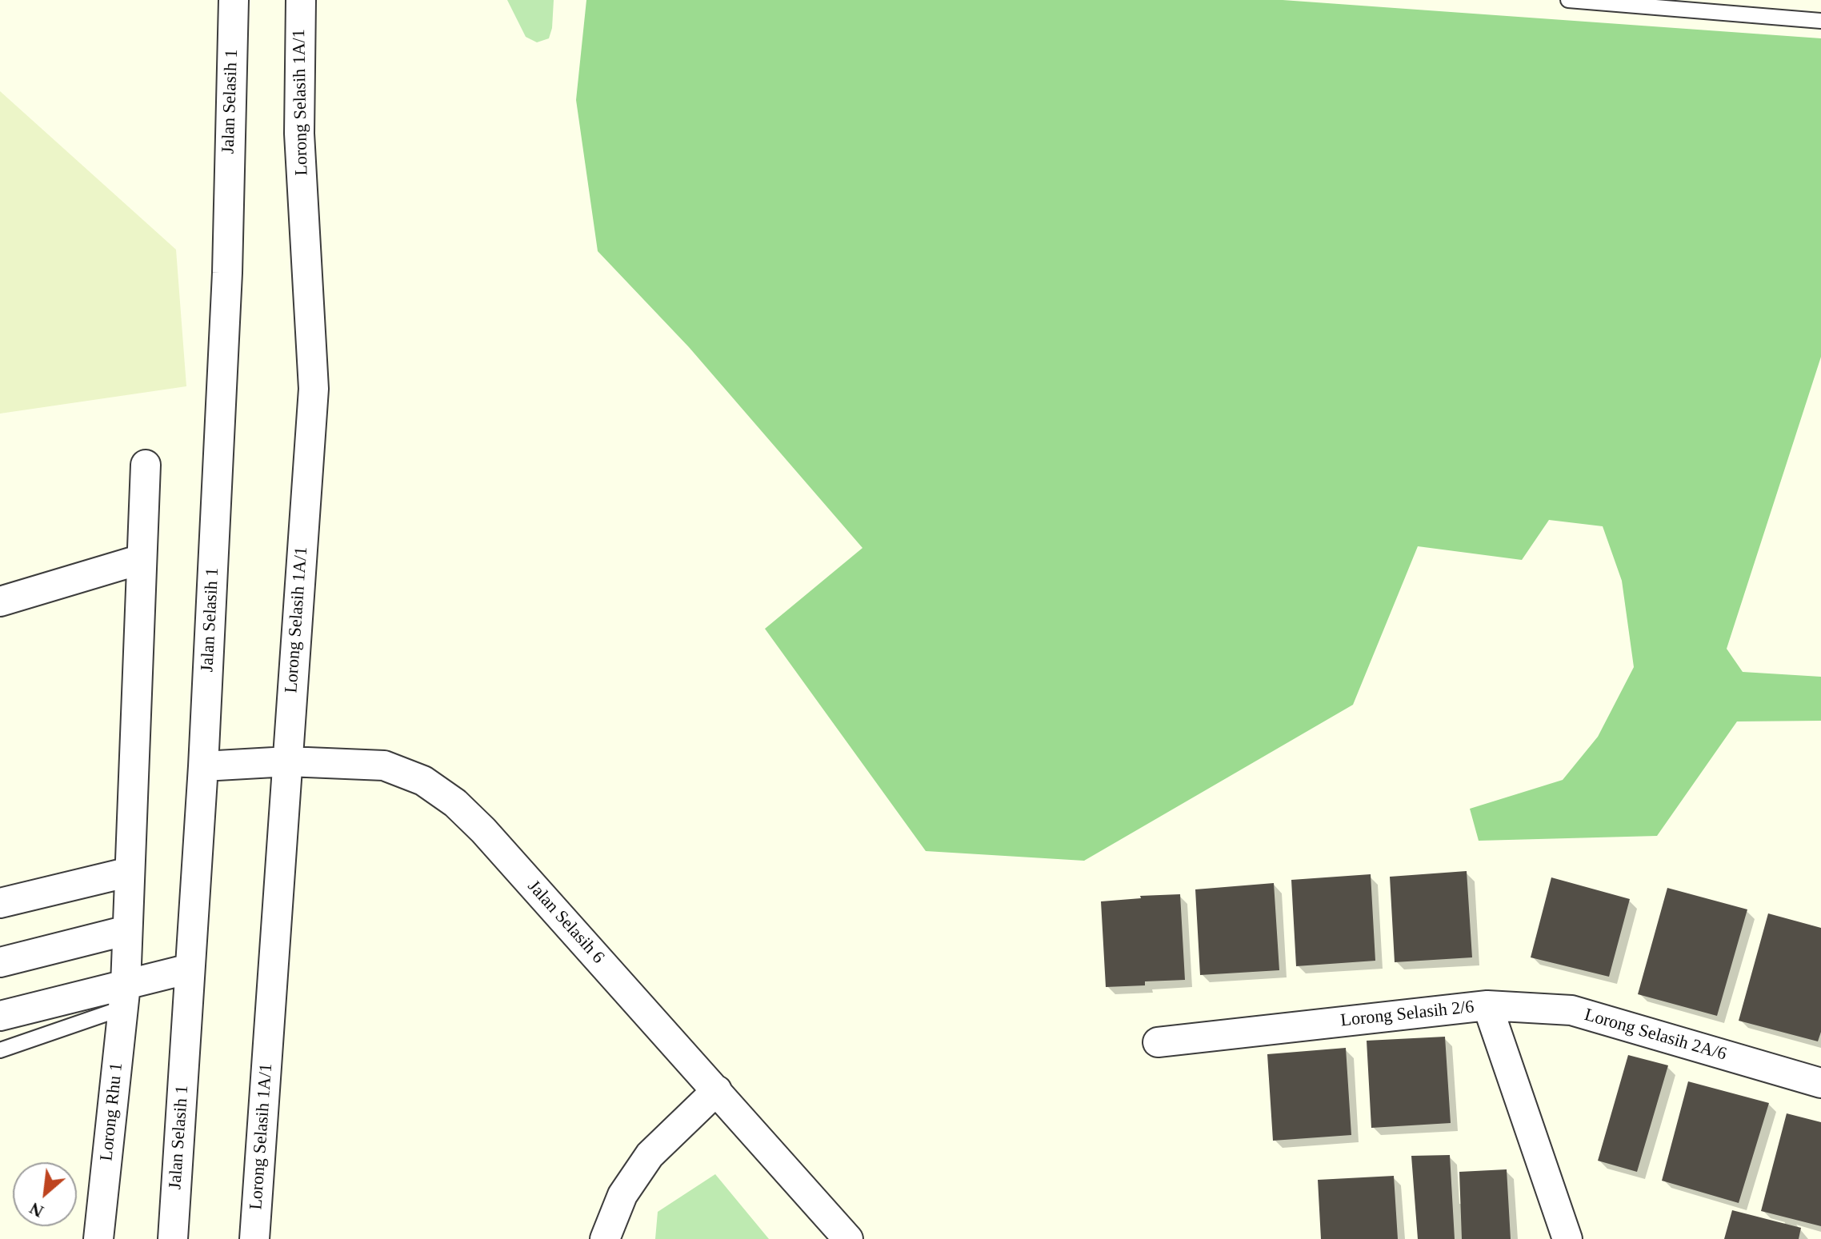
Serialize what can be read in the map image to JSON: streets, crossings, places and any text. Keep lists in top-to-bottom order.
{
  "streets": {
    "street": [
      "Jalan Selasih 1",
      "Lorong Selasih 1A/1",
      "Jalan Selasih 6",
      "Lorong Selasih 2/6",
      "Lorong Selasih 2A/6",
      "Lorong Rhu 1"
    ]
  },
  "crossings": [
    ["Jalan Selasih 1", "Jalan Selasih 6"],
    ["Lorong Selasih 1A/1", "Jalan Selasih 6"],
    ["Lorong Selasih 2/6", "Lorong Selasih 2A/6"]
  ],
  "north": "bottom left"
}
